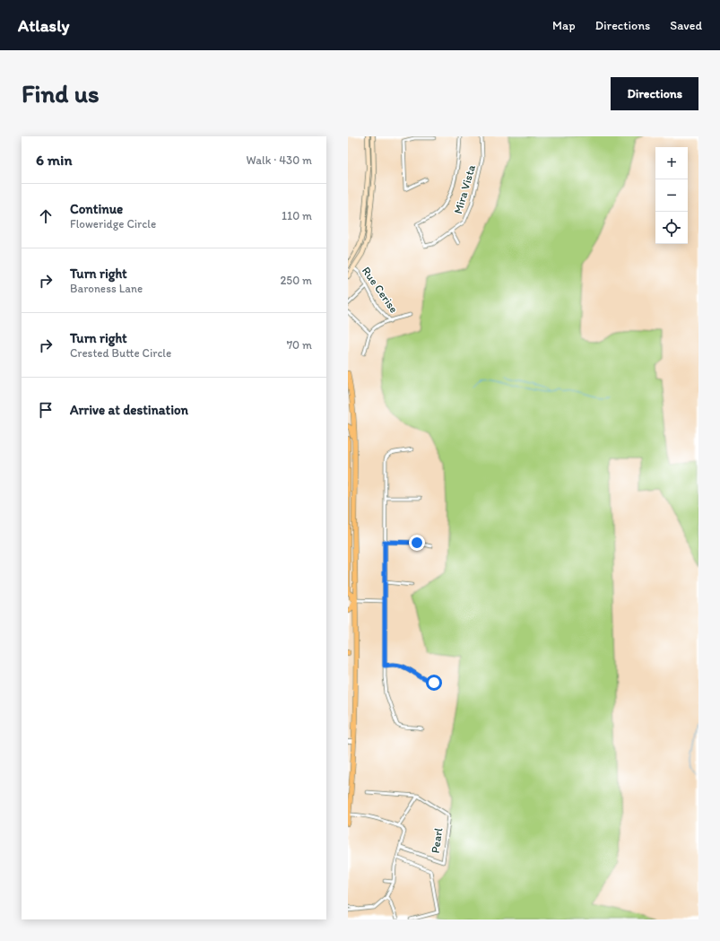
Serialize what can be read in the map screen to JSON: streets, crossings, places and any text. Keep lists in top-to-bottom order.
{
  "streets": {
    "street": ["Mira Vista", "Rue Cerise", "Pearl"]
  },
  "page": {
    "header": "Atlasly",
    "nav": ["Map", "Directions", "Saved"],
    "buttons": "Directions",
    "title": "Find us",
    "heading": ["6 min", "Walk · 430 m"],
    "map_buttons": ["+", "−"],
    "list": [
      ["Continue", "Floweridge Circle", "110 m"],
      ["Turn right", "Baroness Lane", "250 m"],
      ["Turn right", "Crested Butte Circle", "70 m"],
      "Arrive at destination"
    ]
  }
}
